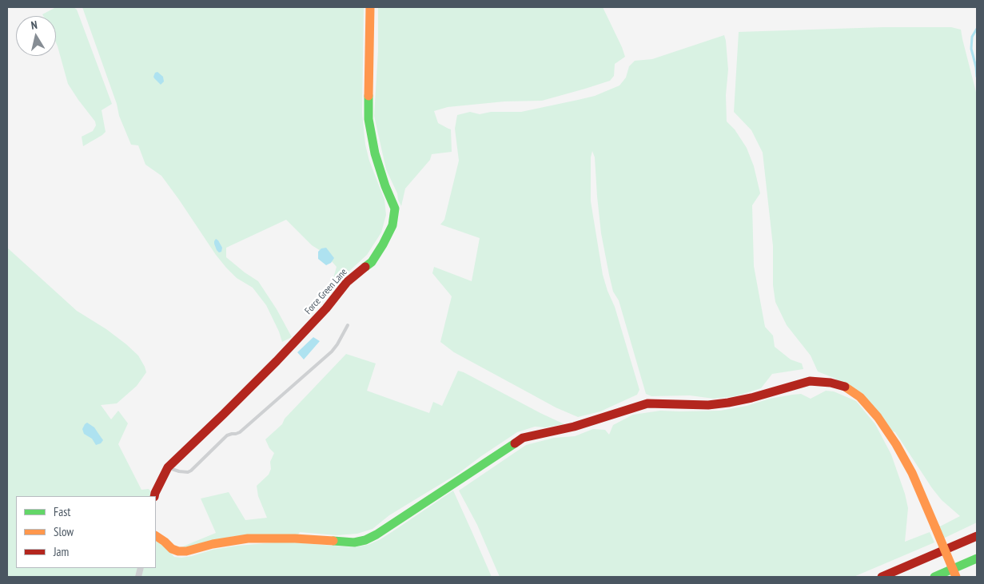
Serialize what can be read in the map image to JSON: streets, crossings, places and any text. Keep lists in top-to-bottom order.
{
  "streets": {
    "main road": ["Force Green Lane"]
  },
  "legend": ["Fast", "Slow", "Jam"],
  "north": "top"
}
